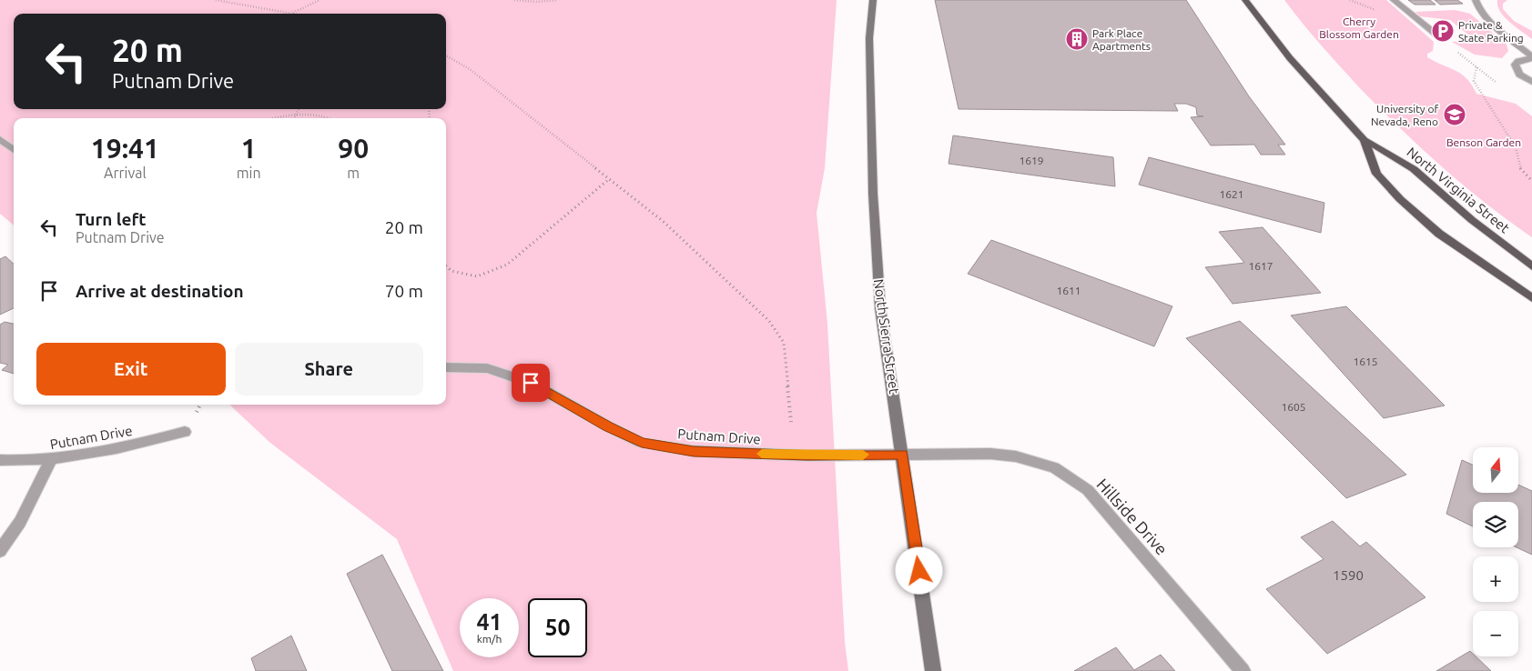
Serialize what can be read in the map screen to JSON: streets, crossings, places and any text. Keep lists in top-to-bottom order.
{
  "streets": {
    "main road": ["North Virginia Street", "North Sierra Street"],
    "street": ["Putnam Drive", "Hillside Drive"]
  },
  "crossings": [
    ["North Sierra Street", "Putnam Drive"],
    ["North Sierra Street", "Hillside Drive"],
    ["Putnam Drive", "Hillside Drive"]
  ],
  "parks": ["Cherry Blossom Garden", "Benson Garden"],
  "places": {
    "parking": ["Private & State Parking"],
    "building": ["Park Place Apartments"],
    "school or university": ["University of Nevada, Reno"]
  },
  "house_numbers": [
    "1619",
    "1621",
    "1617",
    "1611",
    "1615",
    "1605",
    "1590"
  ],
  "north": "top",
  "page": {
    "turn": ["20 m", "Putnam Drive"],
    "eta": [
      "19:41",
      "Arrival",
      "1",
      "min",
      "90",
      "m"
    ],
    "list": [
      {
        "name": "Turn left",
        "note": "Putnam Drive",
        "value": "20 m"
      },
      {
        "name": "Arrive at destination",
        "value": "70 m"
      }
    ],
    "buttons": ["Exit", "Share"],
    "map_buttons": ["+", "−"],
    "speed": "41 km/h",
    "limit": "50"
  }
}
